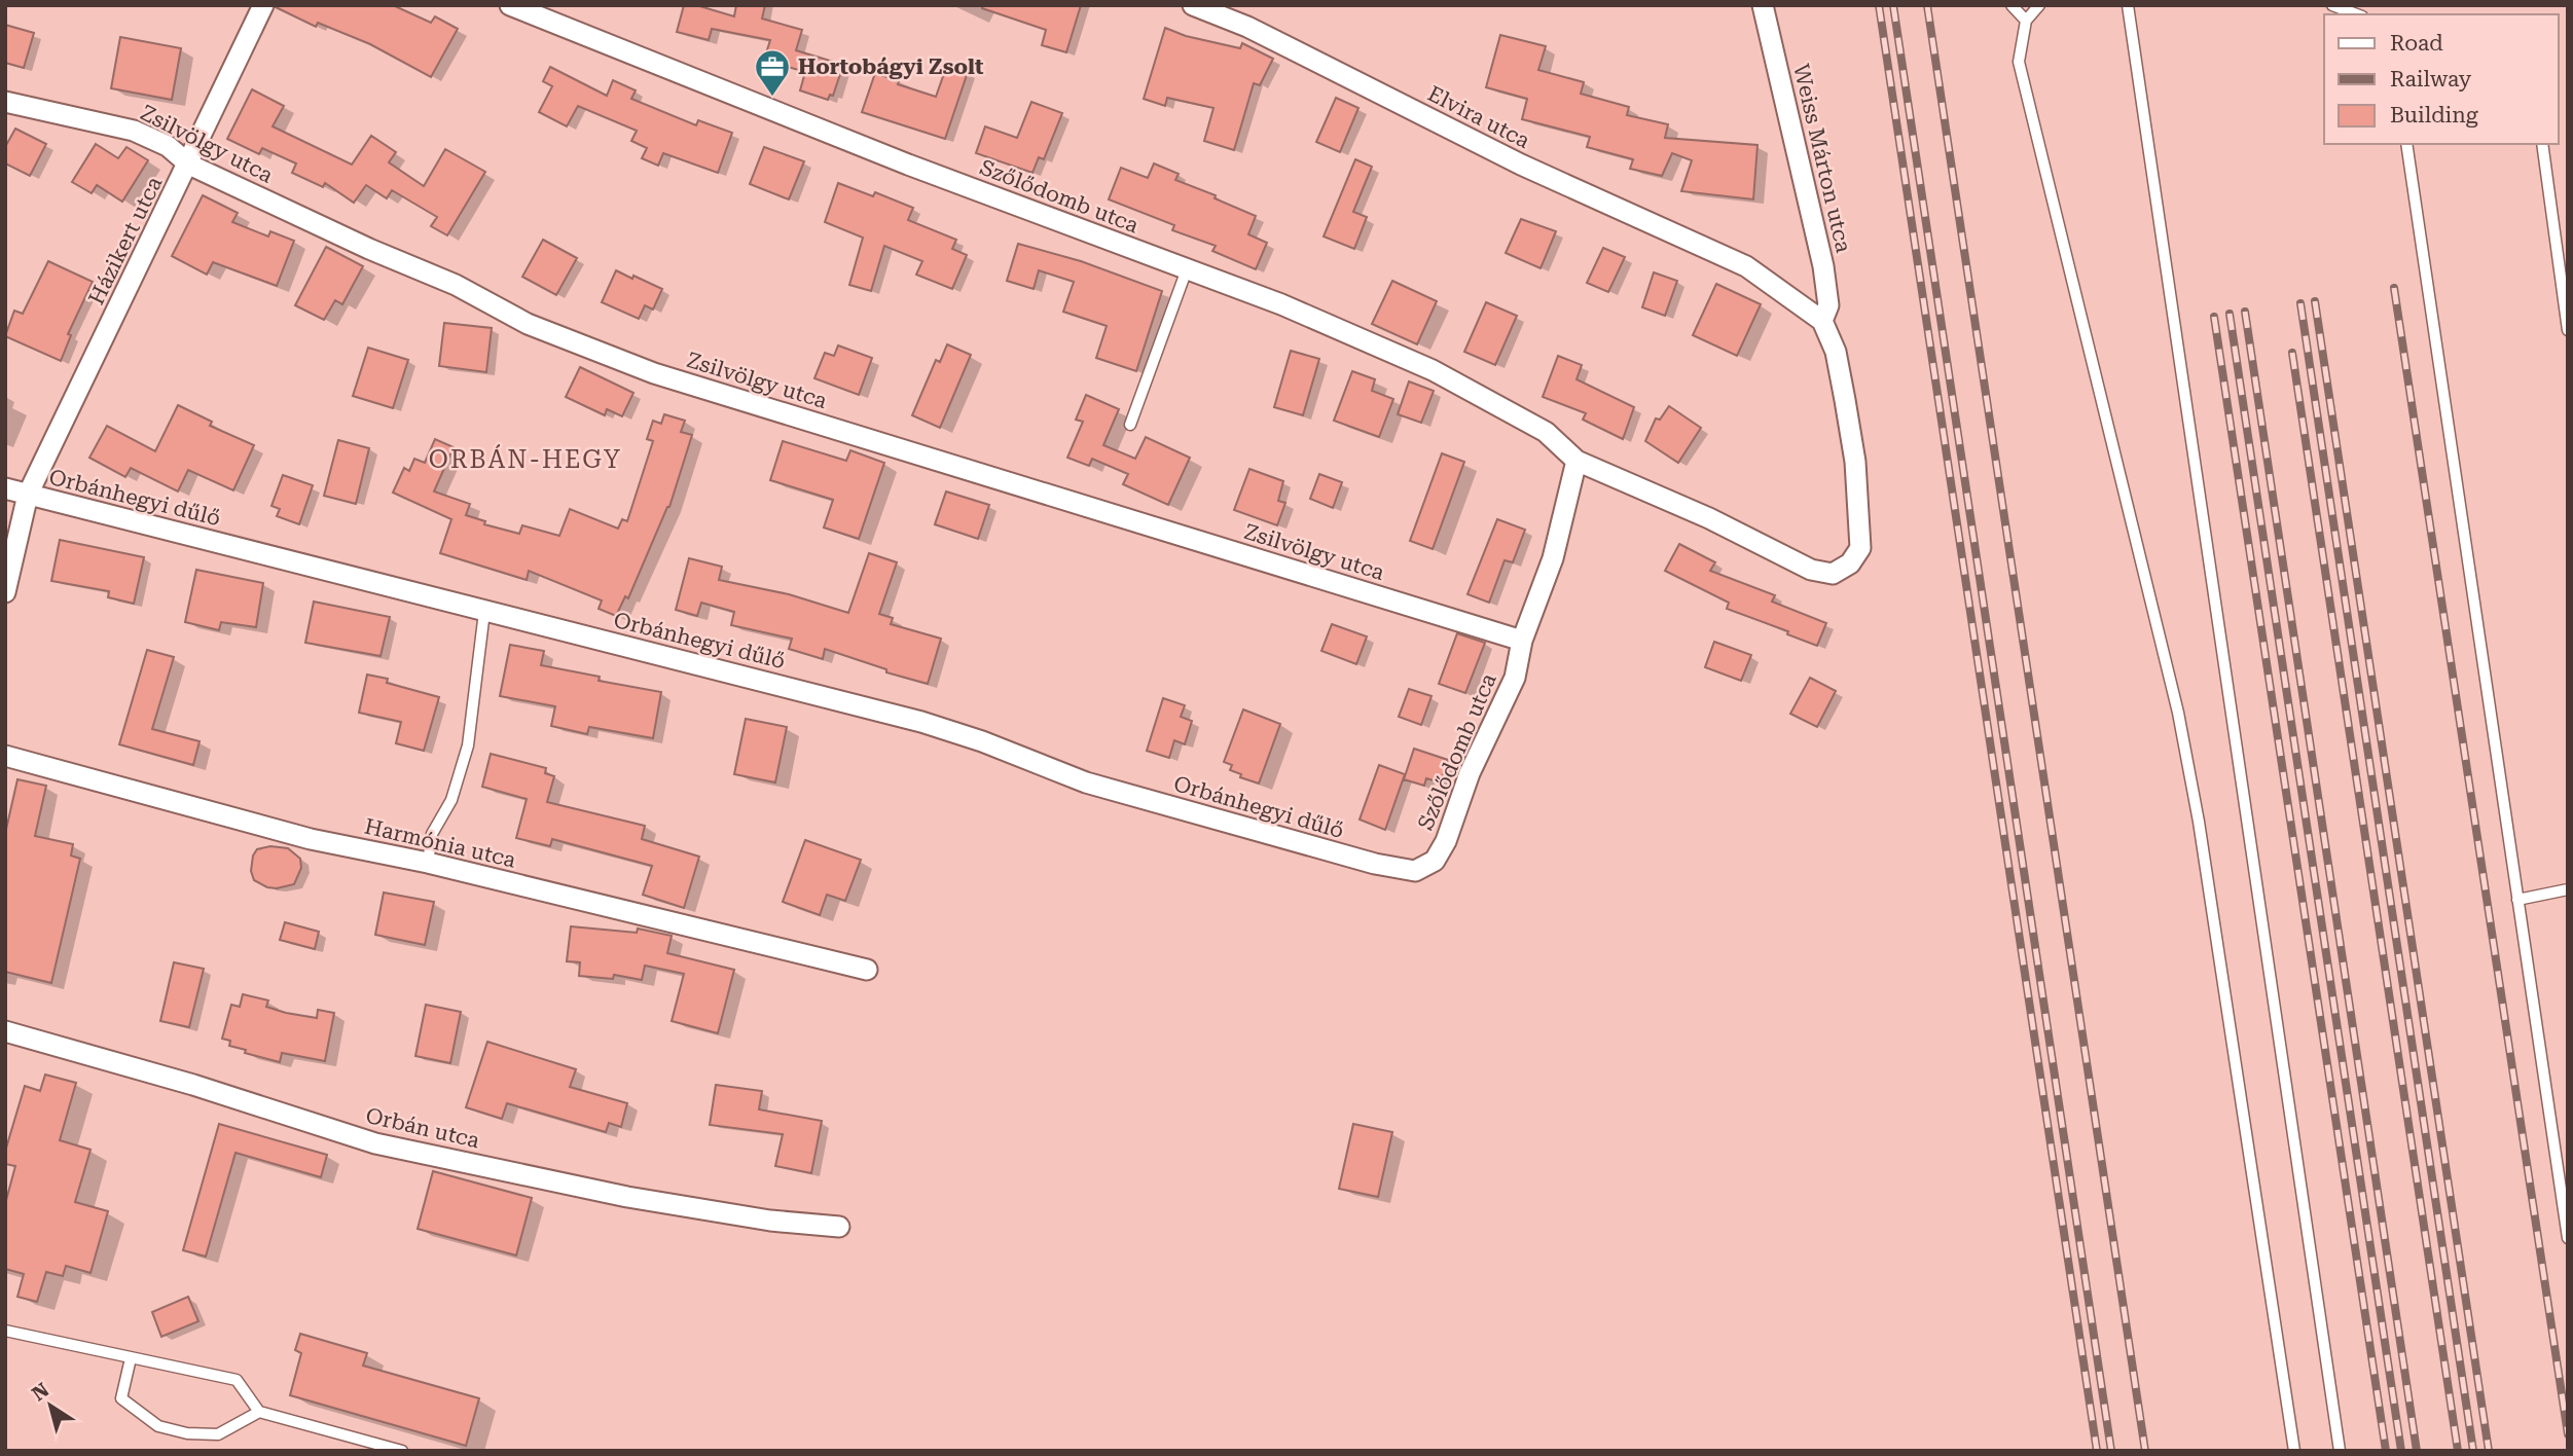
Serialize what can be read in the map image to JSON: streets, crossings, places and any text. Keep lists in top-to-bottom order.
{
  "streets": {
    "street": [
      "Elvira utca",
      "Zsilvölgy utca",
      "Weiss Márton utca",
      "Szőlődomb utca",
      "Házikert utca",
      "Orbánhegyi dűlő",
      "Harmónia utca",
      "Orbán utca"
    ]
  },
  "crossings": [
    ["Elvira utca", "Weiss Márton utca"],
    ["Elvira utca", "Szőlődomb utca"],
    ["Zsilvölgy utca", "Szőlődomb utca"],
    ["Zsilvölgy utca", "Házikert utca"],
    ["Weiss Márton utca", "Szőlődomb utca"],
    ["Szőlődomb utca", "Orbánhegyi dűlő"],
    ["Házikert utca", "Orbánhegyi dűlő"]
  ],
  "districts": ["ORBÁN-HEGY"],
  "places": {
    "office": ["Hortobágyi Zsolt"]
  },
  "legend": ["Road", "Railway", "Building"],
  "north": "top left"
}
